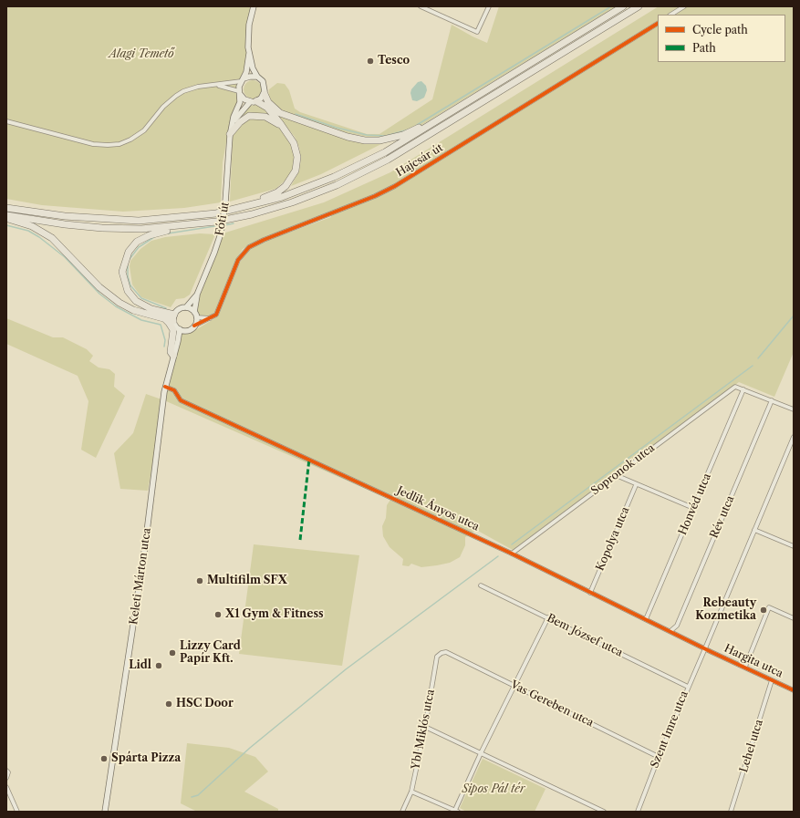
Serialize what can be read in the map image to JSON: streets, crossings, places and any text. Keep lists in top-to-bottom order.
{
  "streets": {
    "main road": ["Fóti út", "Keleti Márton utca"],
    "street": [
      "Hajcsár út",
      "Sopronok utca",
      "Honvéd utca",
      "Jedlik Ányos utca",
      "Rév utca",
      "Kopolya utca",
      "Bem József utca",
      "Hargita utca",
      "Vas Gereben utca",
      "Ybl Miklós utca",
      "Szent Imre utca",
      "Lehel utca"
    ]
  },
  "crossings": [
    ["Hajcsár út", "Fóti út"],
    ["Hajcsár út", "Keleti Márton utca"],
    ["Fóti út", "Keleti Márton utca"],
    ["Sopronok utca", "Honvéd utca"],
    ["Sopronok utca", "Jedlik Ányos utca"],
    ["Honvéd utca", "Jedlik Ányos utca"],
    ["Jedlik Ányos utca", "Rév utca"],
    ["Jedlik Ányos utca", "Kopolya utca"],
    ["Jedlik Ányos utca", "Keleti Márton utca"],
    ["Jedlik Ányos utca", "Hargita utca"],
    ["Jedlik Ányos utca", "Szent Imre utca"],
    ["Bem József utca", "Szent Imre utca"],
    ["Hargita utca", "Szent Imre utca"],
    ["Hargita utca", "Lehel utca"],
    ["Vas Gereben utca", "Ybl Miklós utca"],
    ["Vas Gereben utca", "Szent Imre utca"]
  ],
  "parks": ["Alagi Temető", "Sipos Pál tér"],
  "places": [
    "Tesco",
    "Multifilm SFX",
    "Rebeauty Kozmetika",
    "X1 Gym & Fitness",
    "Lizzy Card Papír Kft.",
    "Lidl",
    "HSC Door",
    "Spárta Pizza"
  ],
  "legend": ["Cycle path", "Path"]
}
